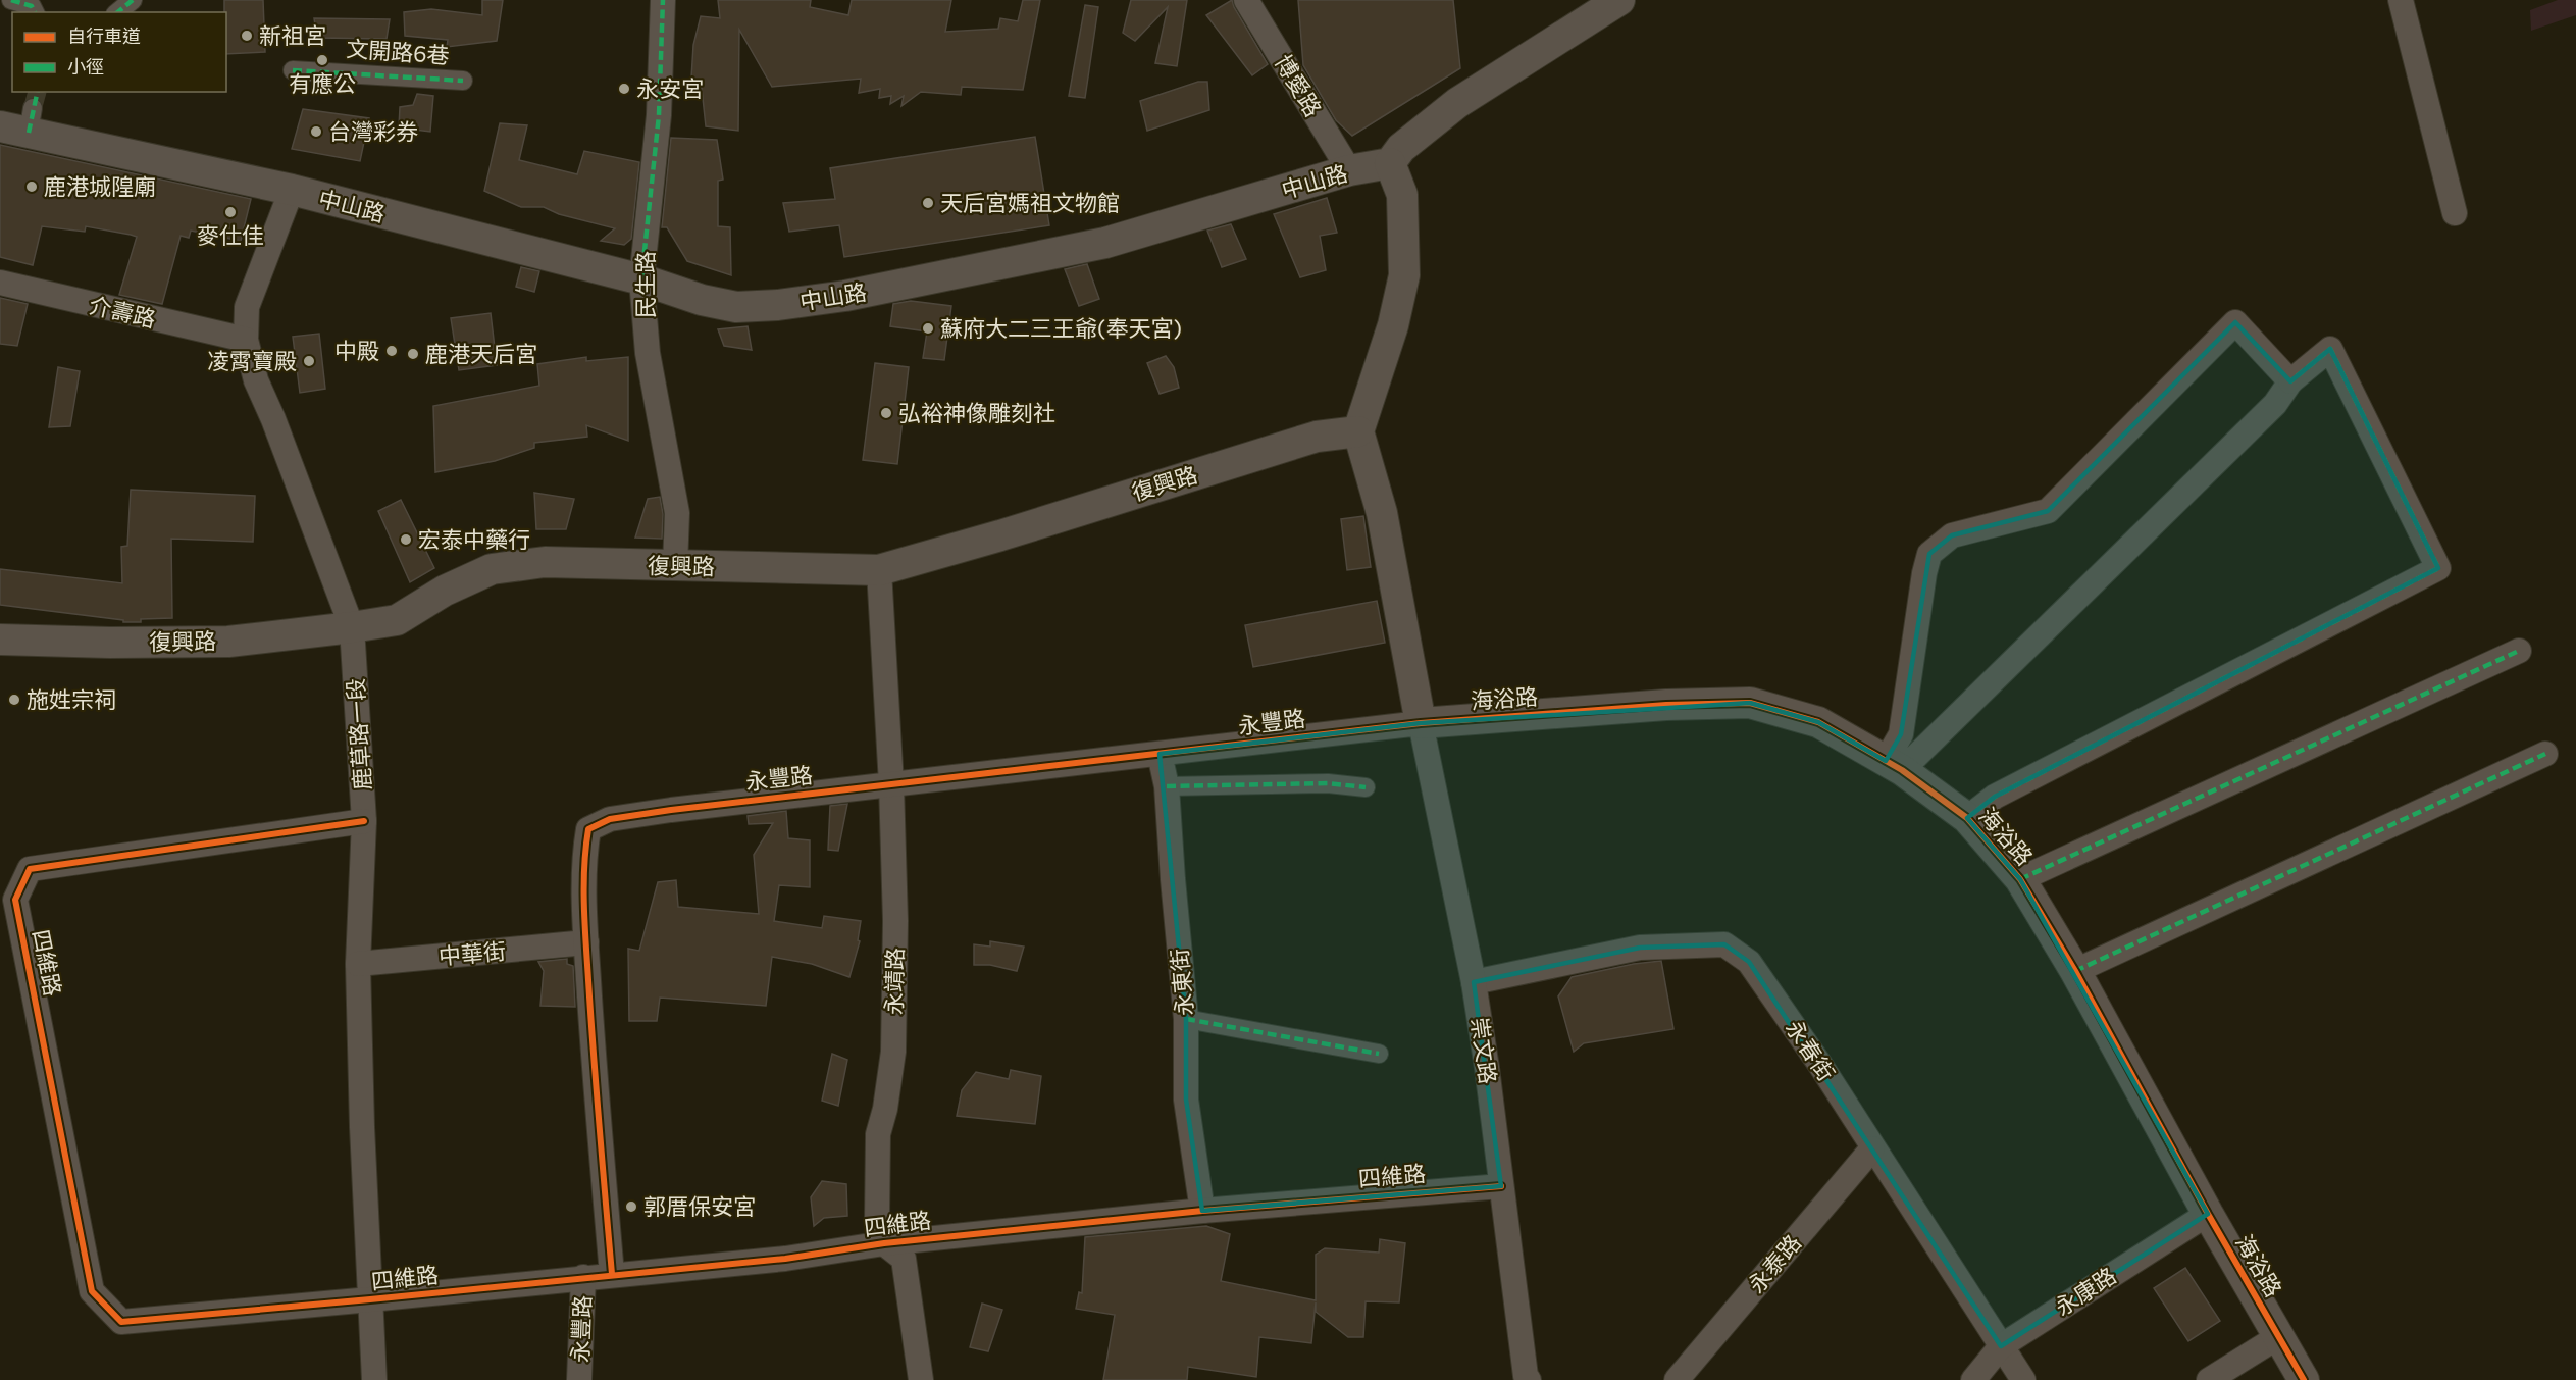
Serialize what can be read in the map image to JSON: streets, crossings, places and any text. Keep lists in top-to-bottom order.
{
  "streets": {
    "street": [
      "文開路6巷",
      "博愛路",
      "中山路",
      "民生路",
      "介壽路",
      "復興路",
      "海浴路",
      "永豐路",
      "鹿草路一段",
      "中華街",
      "四維路",
      "永靖路",
      "永東街",
      "崇文路",
      "永春街",
      "永泰路",
      "永康路"
    ]
  },
  "crossings": [
    ["博愛路", "中山路"],
    ["中山路", "民生路"],
    ["中山路", "鹿草路一段"],
    ["民生路", "復興路"],
    ["介壽路", "鹿草路一段"],
    ["復興路", "鹿草路一段"],
    ["復興路", "永靖路"],
    ["海浴路", "永豐路"],
    ["海浴路", "崇文路"],
    ["海浴路", "永康路"],
    ["永豐路", "中華街"],
    ["永豐路", "四維路"],
    ["永豐路", "永靖路"],
    ["永豐路", "永東街"],
    ["永豐路", "崇文路"],
    ["鹿草路一段", "中華街"],
    ["鹿草路一段", "四維路"],
    ["四維路", "永靖路"],
    ["四維路", "永東街"],
    ["四維路", "崇文路"],
    ["崇文路", "永春街"],
    ["永春街", "永泰路"],
    ["永春街", "永康路"]
  ],
  "places": [
    "新祖宮",
    "有應公",
    "永安宮",
    "台灣彩券",
    "鹿港城隍廟",
    "天后宮媽祖文物館",
    "麥仕佳",
    "蘇府大二三王爺(奉天宮)",
    "中殿",
    "鹿港天后宮",
    "凌霄寶殿",
    "弘裕神像雕刻社",
    "宏泰中藥行",
    "施姓宗祠",
    "郭厝保安宮"
  ],
  "legend": ["自行車道", "小徑"]
}
